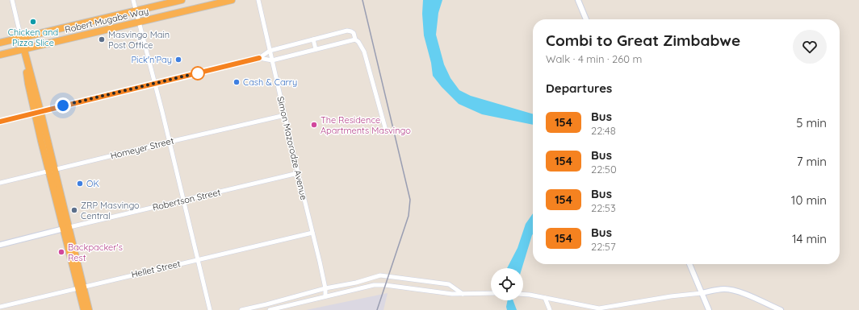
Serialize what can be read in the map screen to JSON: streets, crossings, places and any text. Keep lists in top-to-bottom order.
{
  "streets": {
    "highway": ["Robert Mugabe Way"],
    "street": [
      "Homeyer Street",
      "Simon Mazorodze Avenue",
      "Robertson Street",
      "Hellet Street"
    ]
  },
  "crossings": [
    ["Homeyer Street", "Simon Mazorodze Avenue"],
    ["Simon Mazorodze Avenue", "Robertson Street"],
    ["Simon Mazorodze Avenue", "Hellet Street"]
  ],
  "places": [
    "Chicken and Pizza Slice",
    "Masvingo Main Post Office",
    "Pick'n'Pay",
    "Cash & Carry",
    "The Residence Apartments Masvingo",
    "OK",
    "ZRP Masvingo Central",
    "Backpacker's Rest"
  ],
  "lines": ["bus line 154"],
  "page": {
    "heading": [
      ["Combi to Great Zimbabwe", "Walk · 4 min · 260 m"],
      "Departures"
    ],
    "list": [
      {
        "mark": "154",
        "name": "Bus",
        "note": "22:48",
        "value": "5 min"
      },
      {
        "mark": "154",
        "name": "Bus",
        "note": "22:50",
        "value": "7 min"
      },
      {
        "mark": "154",
        "name": "Bus",
        "note": "22:53",
        "value": "10 min"
      },
      {
        "mark": "154",
        "name": "Bus",
        "note": "22:57",
        "value": "14 min"
      }
    ]
  }
}
